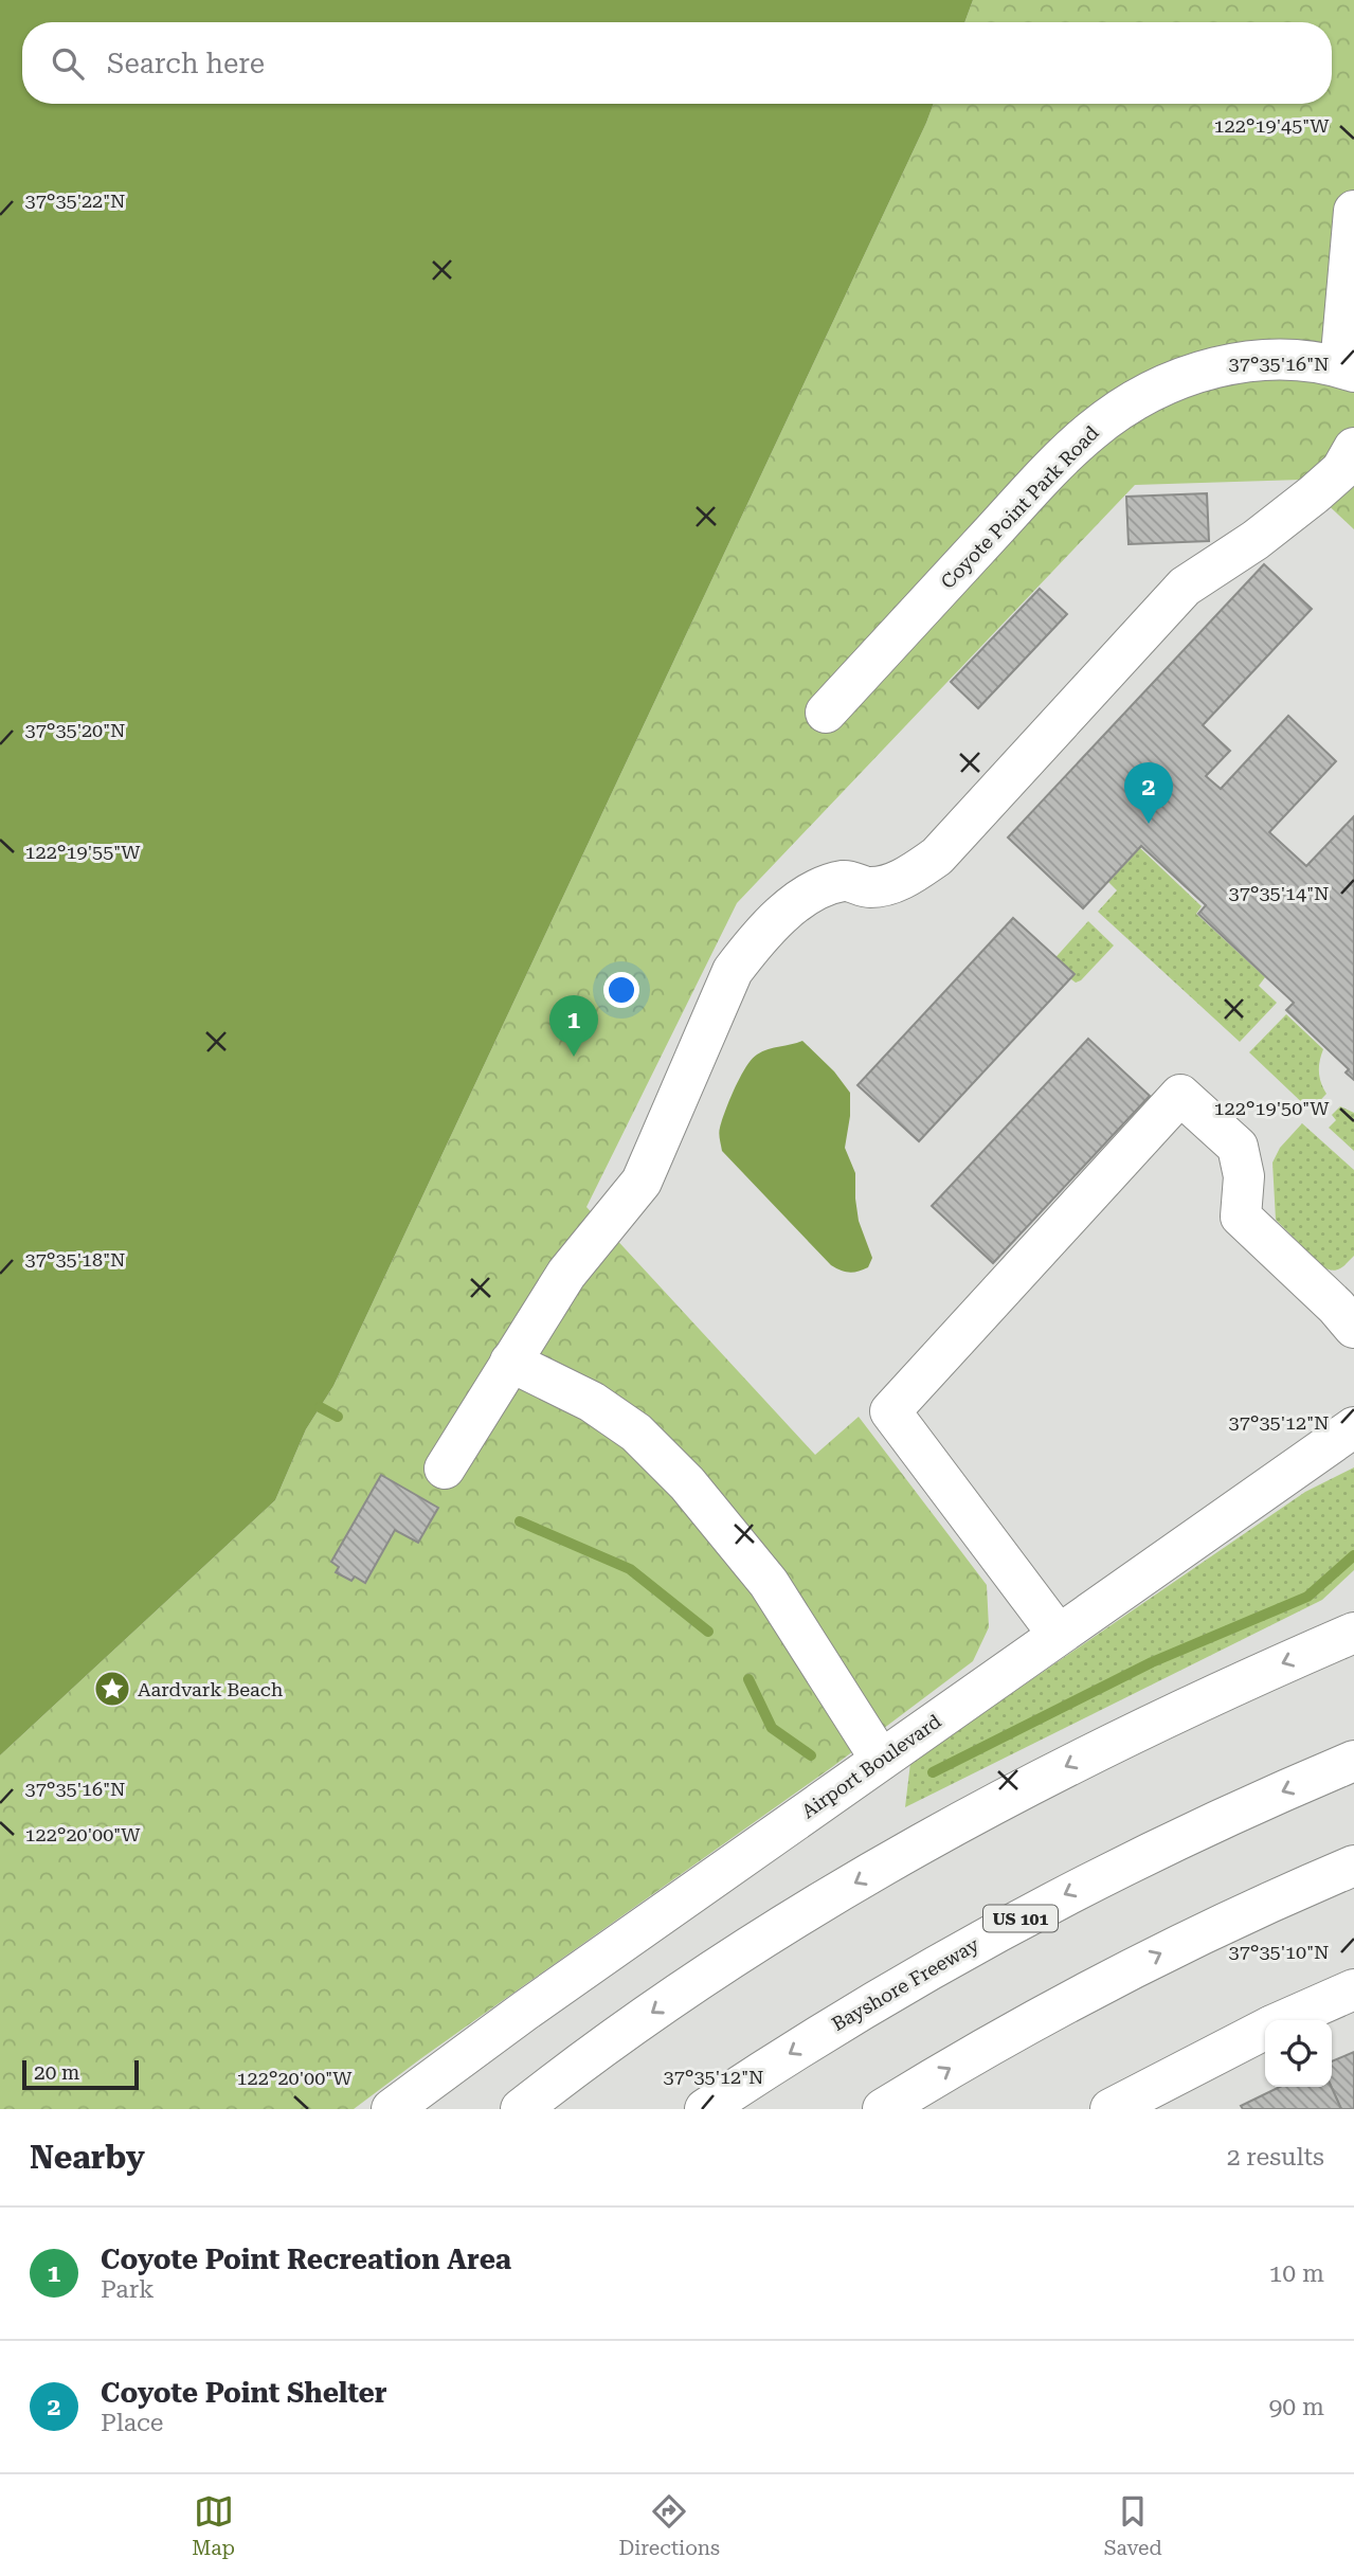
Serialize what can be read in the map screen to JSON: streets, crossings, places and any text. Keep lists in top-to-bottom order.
{
  "streets": {
    "main road": [
      "Coyote Point Park Road",
      "Airport Boulevard",
      "US 101",
      "Bayshore Freeway"
    ]
  },
  "places": {
    "place": ["Aardvark Beach"]
  },
  "scale_bar": "20 m",
  "page": {
    "search": "Search here",
    "pins": ["2", "1"],
    "scale": "20 m",
    "heading": ["Nearby", "2 results"],
    "list": [
      {
        "mark": "1",
        "name": "Coyote Point Recreation Area",
        "note": "Park",
        "value": "10 m"
      },
      {
        "mark": "2",
        "name": "Coyote Point Shelter",
        "note": "Place",
        "value": "90 m"
      }
    ],
    "nav": ["Map", "Directions", "Saved"]
  },
  "coordinates": [
    "122°19'45\"W",
    "37°35'22\"N",
    "37°35'16\"N",
    "37°35'20\"N",
    "122°19'55\"W",
    "37°35'14\"N",
    "122°19'50\"W",
    "37°35'18\"N",
    "37°35'12\"N",
    "122°20'00\"W",
    "37°35'10\"N"
  ]
}
